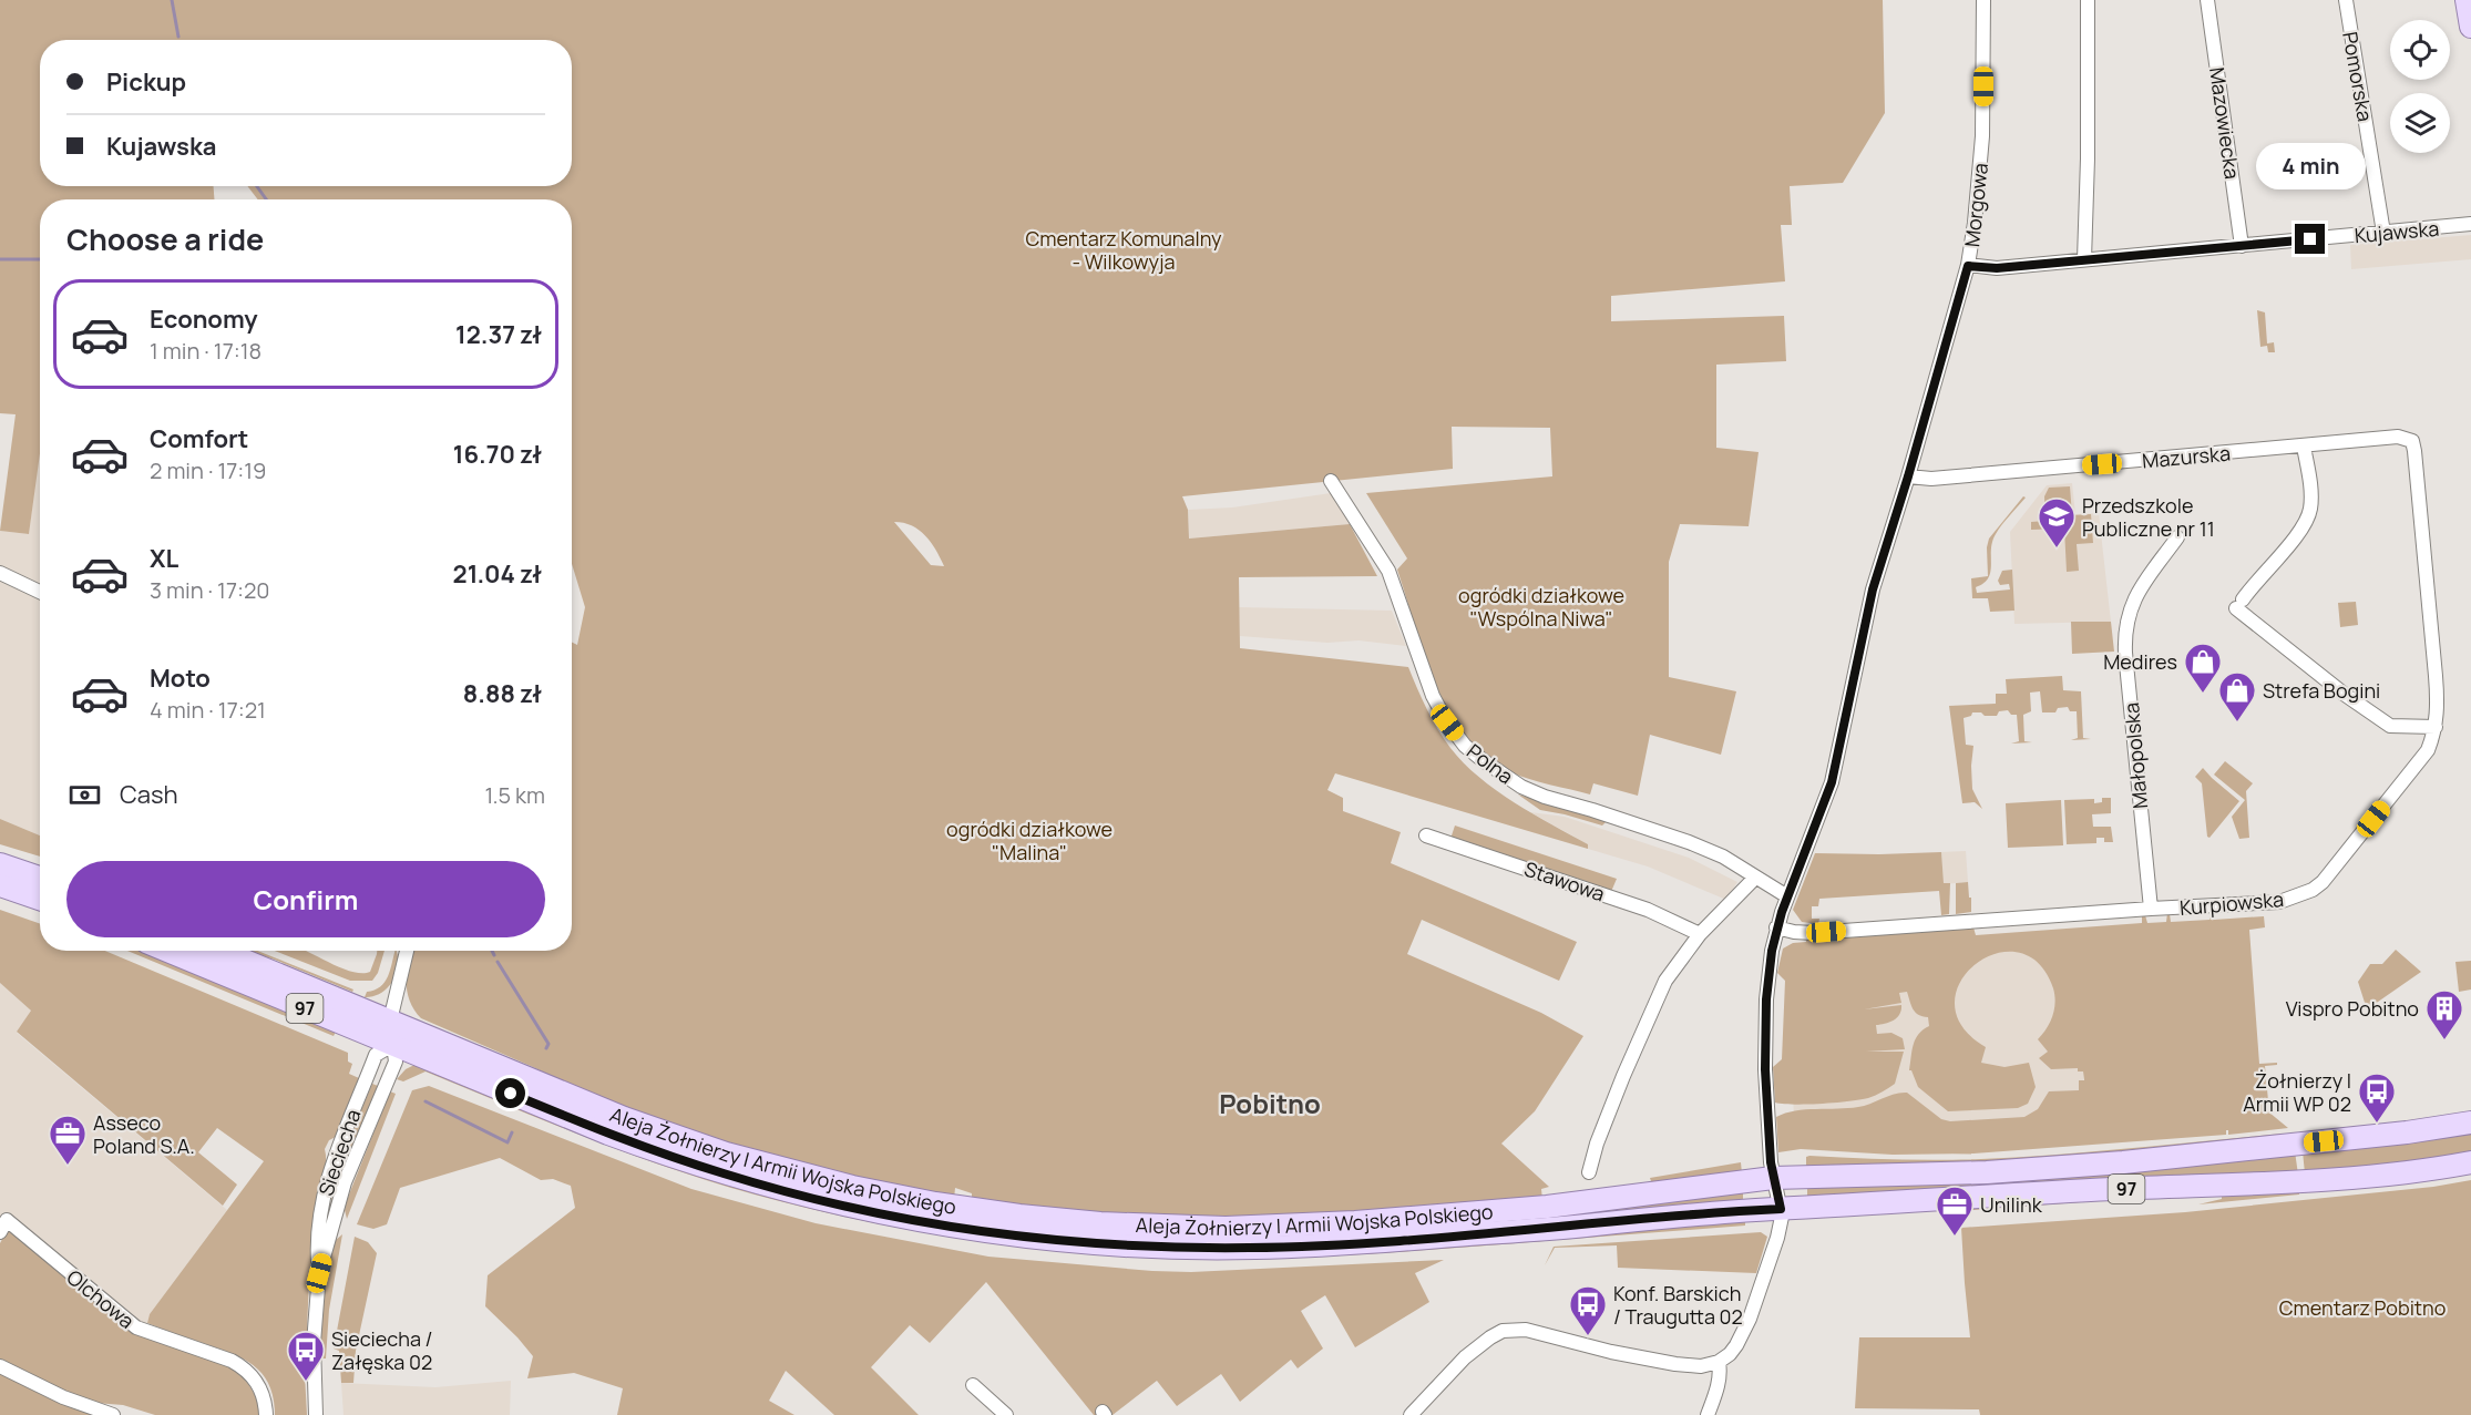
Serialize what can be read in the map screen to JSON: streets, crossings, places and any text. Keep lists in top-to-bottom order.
{
  "streets": {
    "main road": ["97", "Aleja Żołnierzy I Armii Wojska Polskiego"],
    "street": [
      "Pomorska",
      "Mazowiecka",
      "Morgowa",
      "Kujawska",
      "Mazurska",
      "Małopolska",
      "Polna",
      "Stawowa",
      "Kurpiowska",
      "Sieciecha",
      "Olchowa"
    ]
  },
  "crossings": [
    ["Pomorska", "Kujawska"],
    ["Mazowiecka", "Kujawska"],
    ["Morgowa", "Kujawska"],
    ["Morgowa", "Mazurska"],
    ["Morgowa", "Polna"],
    ["Morgowa", "Kurpiowska"],
    ["Morgowa", "Aleja Żołnierzy I Armii Wojska Polskiego"],
    ["Mazurska", "Kurpiowska"],
    ["Małopolska", "Kurpiowska"],
    ["Sieciecha", "Aleja Żołnierzy I Armii Wojska Polskiego"]
  ],
  "districts": ["Pobitno"],
  "parks": [
    "Cmentarz Komunalny - Wilkowyja",
    "ogródki działkowe \"Wspólna Niwa\"",
    "ogródki działkowe \"Malina\"",
    "Cmentarz Pobitno"
  ],
  "places": {
    "school or university": ["Przedszkole Publiczne nr 11"],
    "shop": ["Medires", "Strefa Bogini"],
    "building": ["Vispro Pobitno"],
    "bus stop": ["Żołnierzy I Armii WP 02", "Konf. Barskich / Traugutta 02", "Sieciecha / Załęska 02"],
    "office": ["Asseco Poland S.A.", "Unilink"]
  },
  "page": {
    "banner": ["Pickup", "Kujawska"],
    "bubble": "4 min",
    "heading": "Choose a ride",
    "list": [
      {
        "name": "Economy",
        "note": "1 min · 17:18",
        "value": "12.37 zł"
      },
      {
        "name": "Comfort",
        "note": "2 min · 17:19",
        "value": "16.70 zł"
      },
      {
        "name": "XL",
        "note": "3 min · 17:20",
        "value": "21.04 zł"
      },
      {
        "name": "Moto",
        "note": "4 min · 17:21",
        "value": "8.88 zł"
      }
    ],
    "pay": ["Cash", "1.5 km"],
    "buttons": "Confirm"
  }
}
